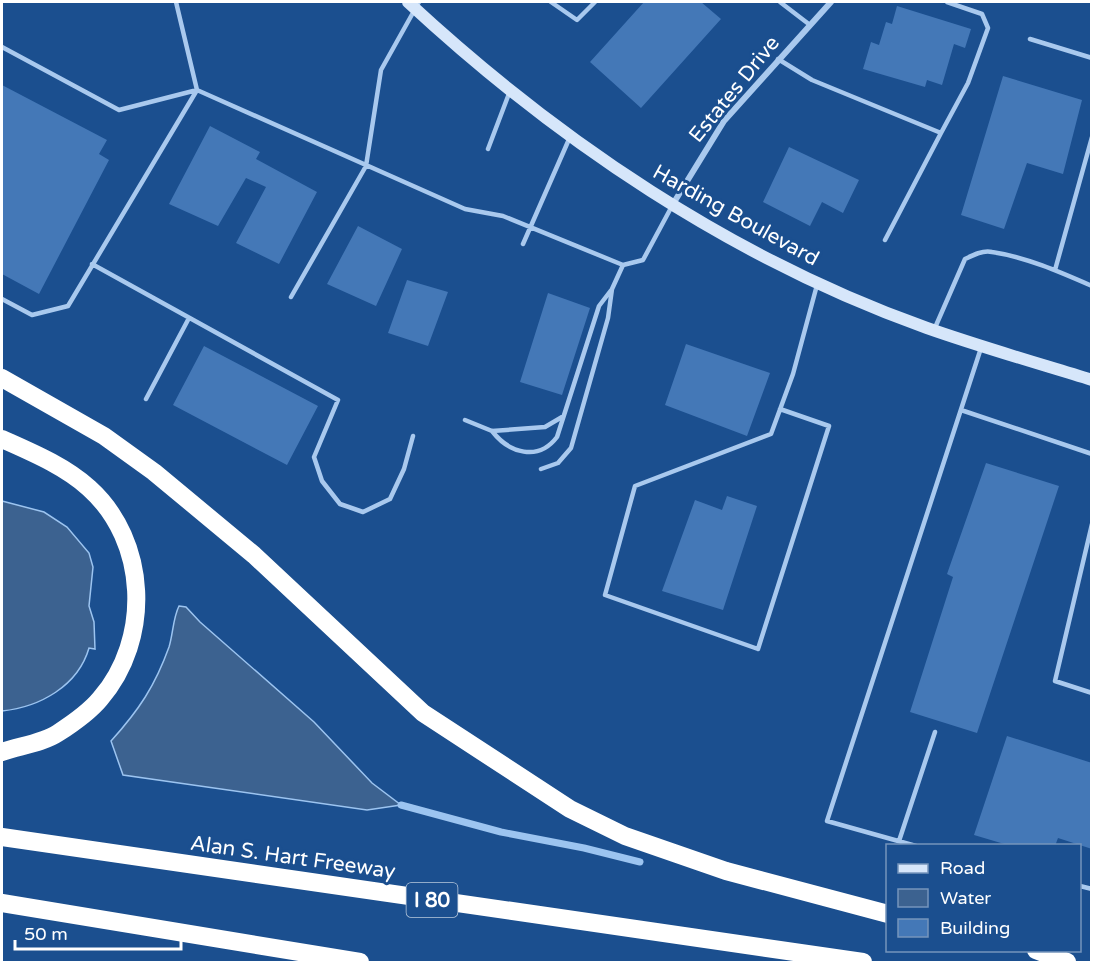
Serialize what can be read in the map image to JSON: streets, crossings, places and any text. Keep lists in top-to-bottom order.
{
  "streets": {
    "highway": ["Alan S. Hart Freeway", "I 80"],
    "main road": ["Harding Boulevard"],
    "street": ["Estates Drive"]
  },
  "crossings": [
    ["Estates Drive", "Harding Boulevard"]
  ],
  "legend": ["Road", "Water", "Building"],
  "scale_bar": "50 m"
}
